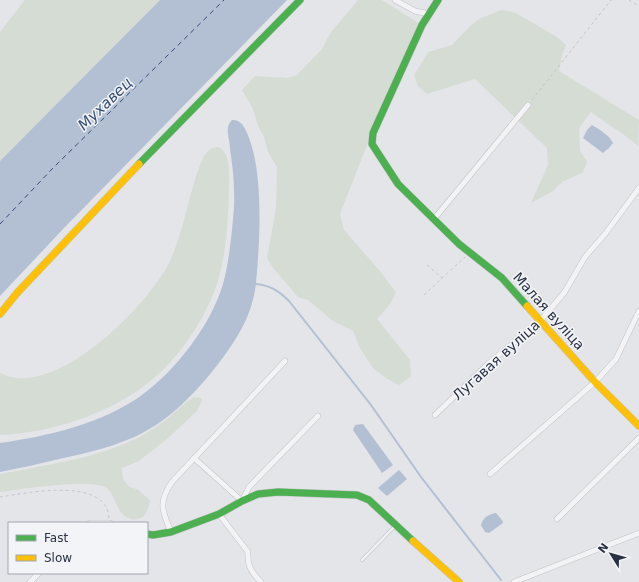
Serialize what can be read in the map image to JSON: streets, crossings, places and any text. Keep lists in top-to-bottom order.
{
  "streets": {
    "street": ["Малая вуліца", "Лугавая вуліца"]
  },
  "crossings": [
    ["Малая вуліца", "Лугавая вуліца"]
  ],
  "water": ["Мухавец"],
  "legend": ["Fast", "Slow"],
  "north": "top left"
}
